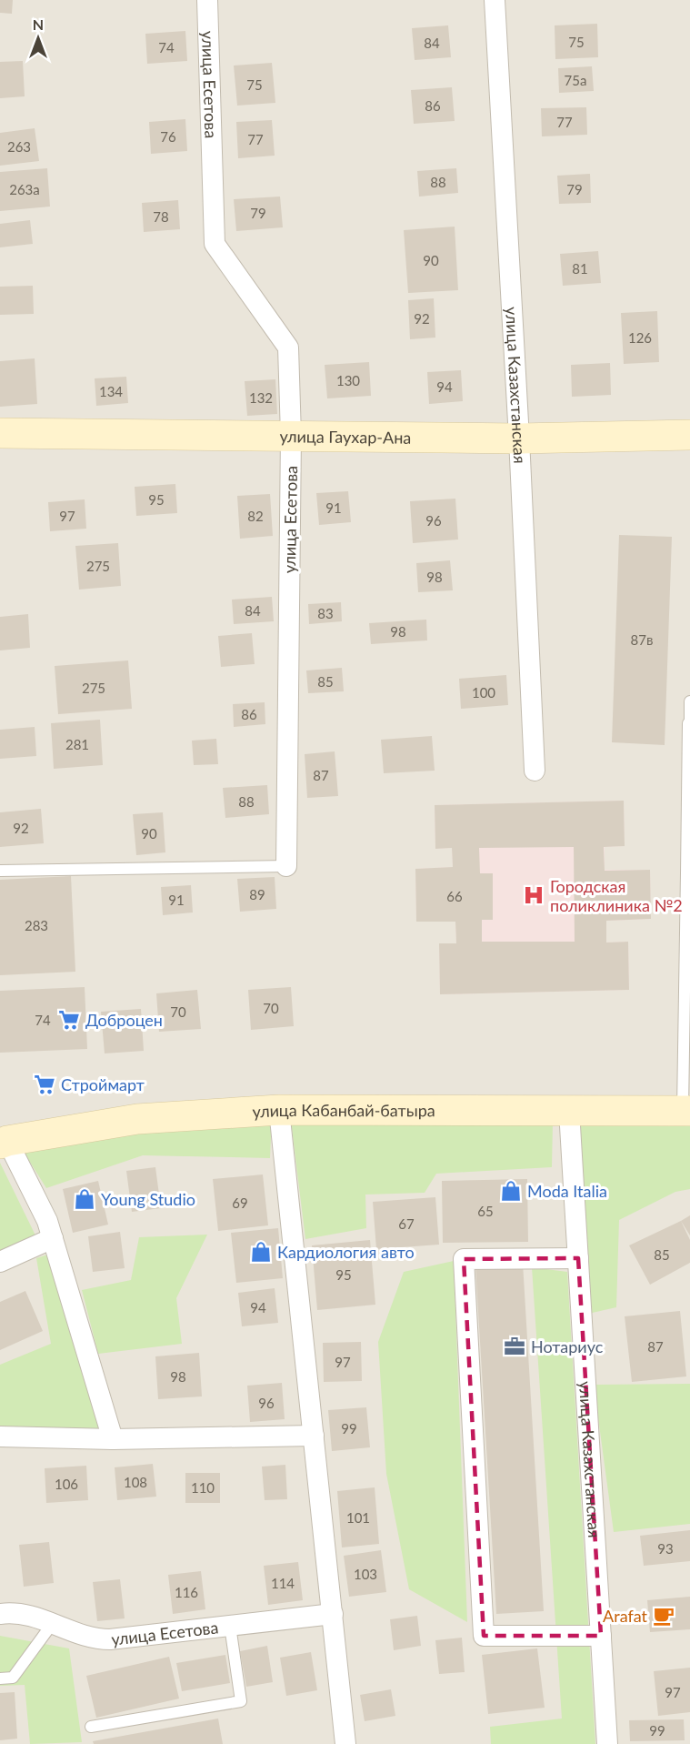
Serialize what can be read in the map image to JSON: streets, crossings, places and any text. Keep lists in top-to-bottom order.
{
  "streets": {
    "street": [
      "улица Есетова",
      "улица Казахстанская",
      "улица Гаухар-Ана",
      "улица Кабанбай-батыра"
    ]
  },
  "crossings": [
    ["улица Есетова", "улица Гаухар-Ана"],
    ["улица Казахстанская", "улица Гаухар-Ана"],
    ["улица Казахстанская", "улица Кабанбай-батыра"]
  ],
  "places": {
    "hospital": ["Городская поликлиника №2"],
    "supermarket": ["Доброцен", "Строймарт"],
    "shop": ["Moda Italia", "Young Studio", "Кардиология авто"],
    "office": ["Нотариус"],
    "cafe": ["Arafat"]
  },
  "house_numbers": [
    "75",
    "84",
    "74",
    "75а",
    "75",
    "86",
    "77",
    "76",
    "77",
    "263",
    "88",
    "263а",
    "79",
    "79",
    "78",
    "90",
    "81",
    "92",
    "126",
    "130",
    "94",
    "134",
    "132",
    "95",
    "91",
    "97",
    "82",
    "96",
    "275",
    "98",
    "84",
    "83",
    "98",
    "87в",
    "85",
    "275",
    "100",
    "86",
    "281",
    "87",
    "88",
    "92",
    "90",
    "89",
    "66",
    "91",
    "283",
    "70",
    "70",
    "74",
    "69",
    "65",
    "67",
    "85",
    "95",
    "94",
    "87",
    "97",
    "98",
    "96",
    "99",
    "108",
    "106",
    "110",
    "101",
    "93",
    "103",
    "114",
    "116",
    "97",
    "99"
  ],
  "north": "top"
}
